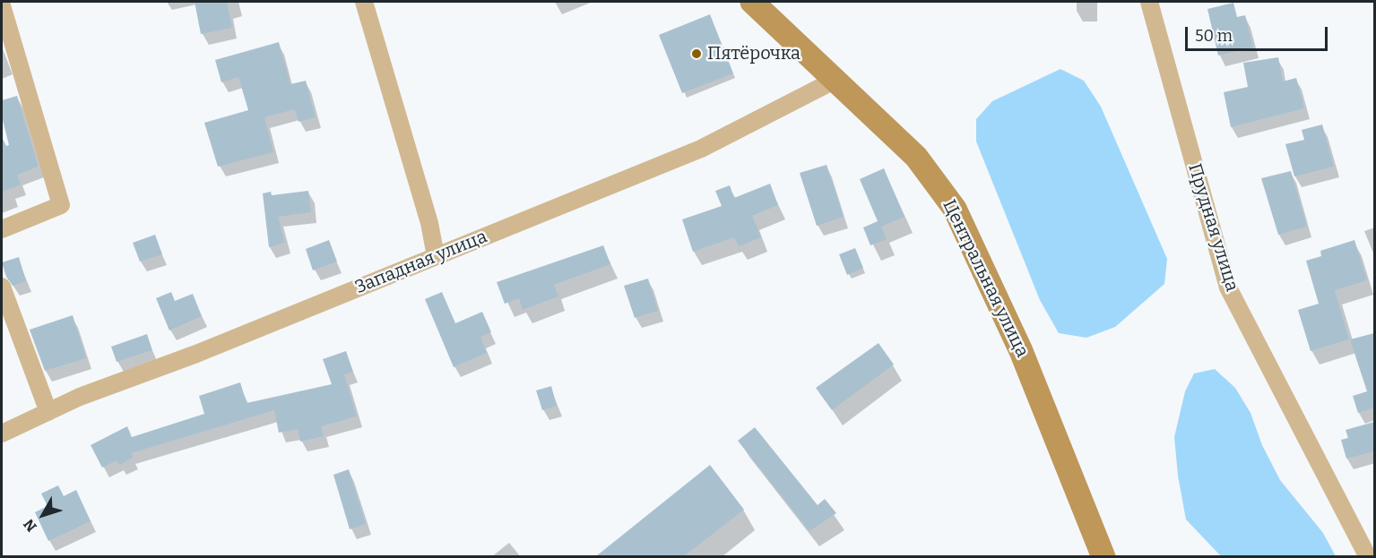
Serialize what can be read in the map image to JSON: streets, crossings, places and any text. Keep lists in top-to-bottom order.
{
  "streets": {
    "street": ["Прудная улица", "Западная улица", "Центральная улица"]
  },
  "crossings": [
    ["Западная улица", "Центральная улица"]
  ],
  "places": ["Пятёрочка"],
  "scale_bar": "50 m",
  "north": "bottom left"
}
